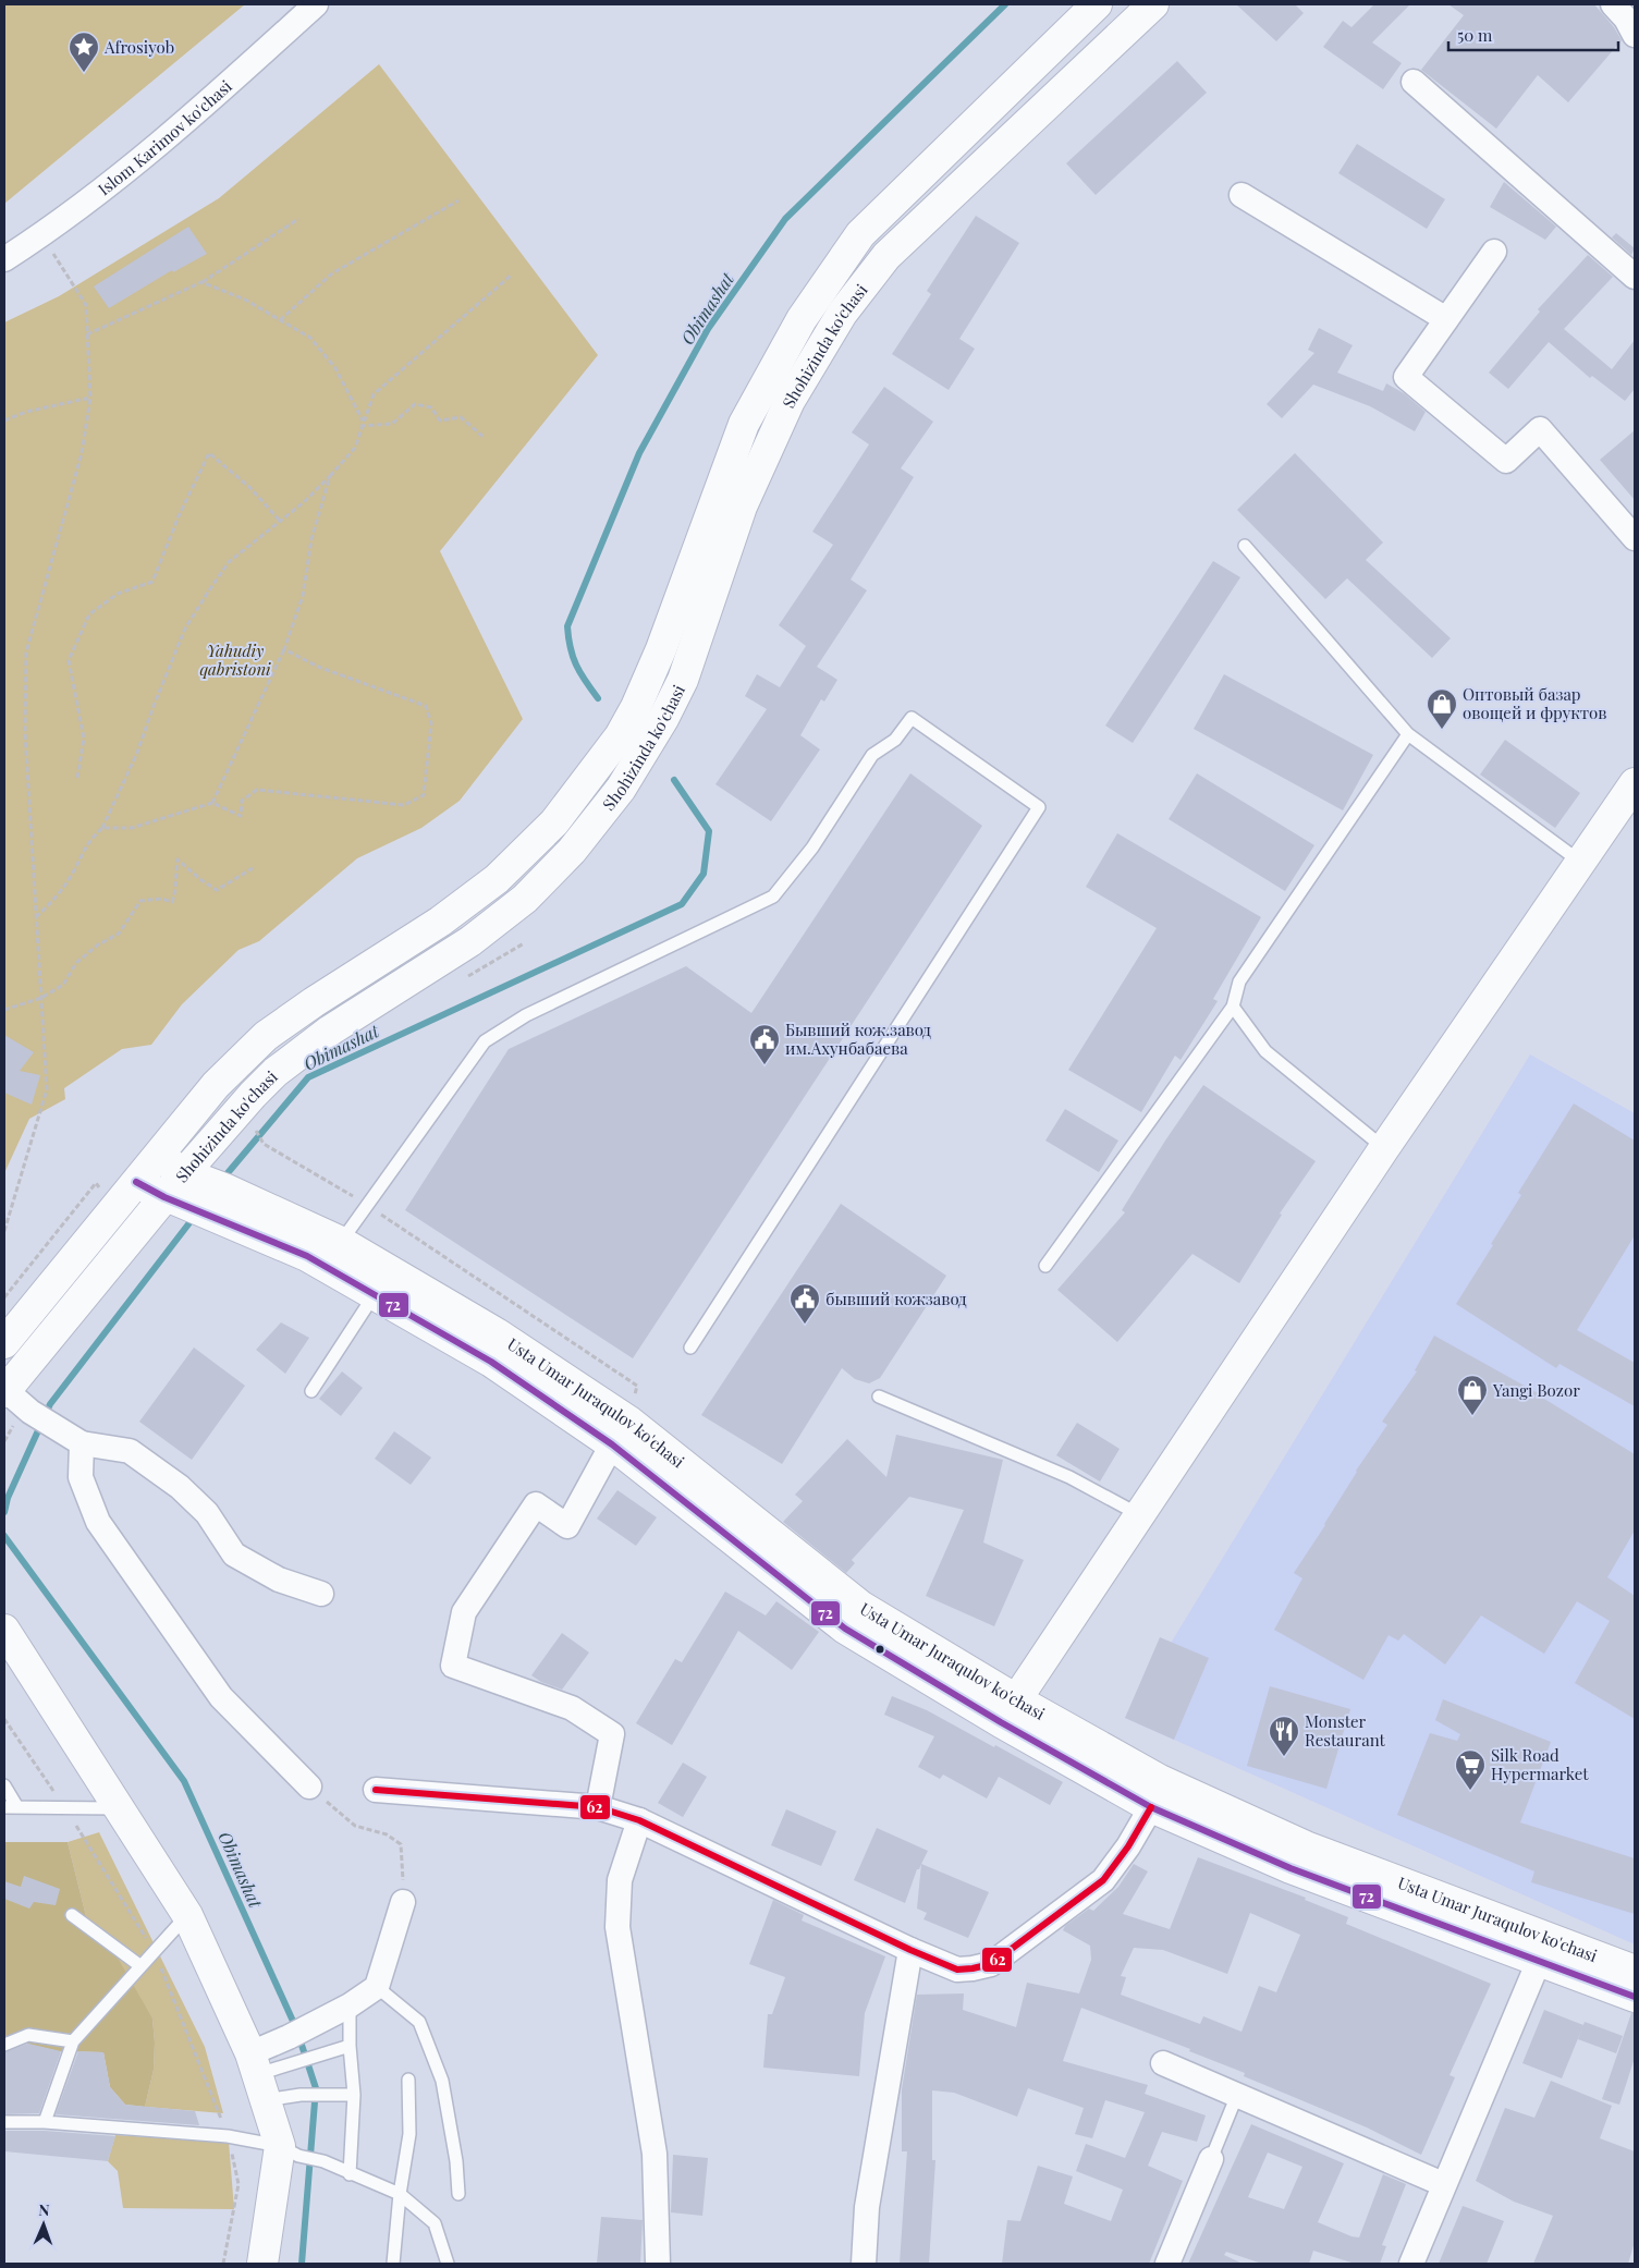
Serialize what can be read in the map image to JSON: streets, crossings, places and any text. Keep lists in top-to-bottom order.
{
  "streets": {
    "main road": ["Shohizinda ko'chasi", "Usta Umar Juraqulov ko'chasi"],
    "street": ["Islom Karimov ko'chasi"]
  },
  "crossings": [
    ["Shohizinda ko'chasi", "Usta Umar Juraqulov ko'chasi"]
  ],
  "water": ["Obimashat"],
  "parks": ["Yahudiy qabristoni"],
  "places": {
    "place": ["Afrosiyob"],
    "shop": ["Оптовый базар овощей и фруктов", "Yangi Bozor"],
    "public building": ["Бывший кож.завод им.Ахунбабаева", "бывший кожзавод"],
    "restaurant": ["Monster Restaurant"],
    "supermarket": ["Silk Road Hypermarket"]
  },
  "lines": ["transit line 72", "transit line 62"],
  "scale_bar": "50 m",
  "north": "top"
}
